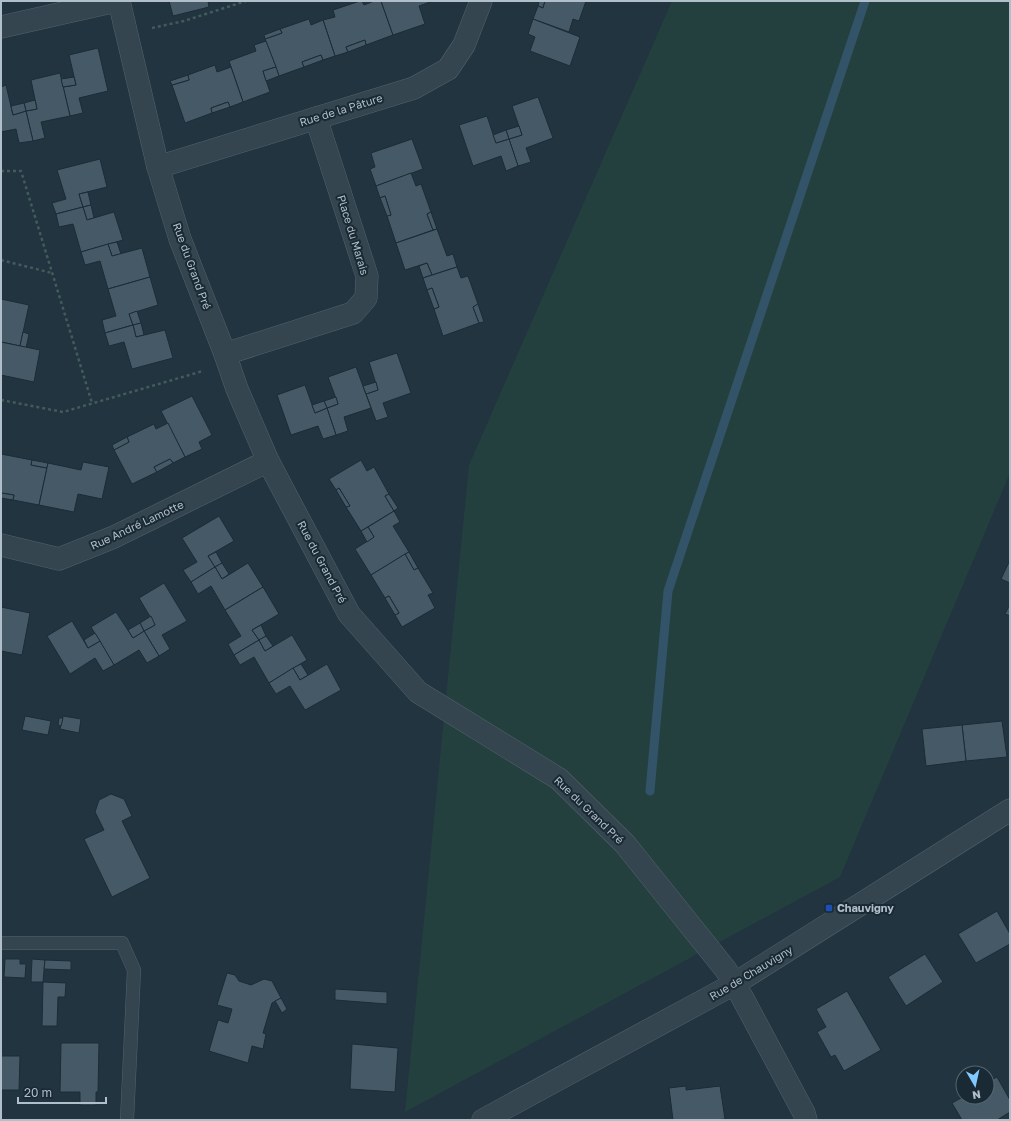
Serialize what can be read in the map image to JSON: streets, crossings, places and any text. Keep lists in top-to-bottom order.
{
  "streets": {
    "street": [
      "Rue de la Pâture",
      "Place du Marais",
      "Rue du Grand Pré",
      "Rue André Lamotte",
      "Rue de Chauvigny"
    ]
  },
  "crossings": [
    ["Rue de la Pâture", "Place du Marais"],
    ["Rue de la Pâture", "Rue du Grand Pré"],
    ["Place du Marais", "Rue du Grand Pré"],
    ["Rue du Grand Pré", "Rue André Lamotte"],
    ["Rue du Grand Pré", "Rue de Chauvigny"]
  ],
  "places": {
    "transit": ["Chauvigny"]
  },
  "scale_bar": "20 m",
  "north": "bottom"
}
